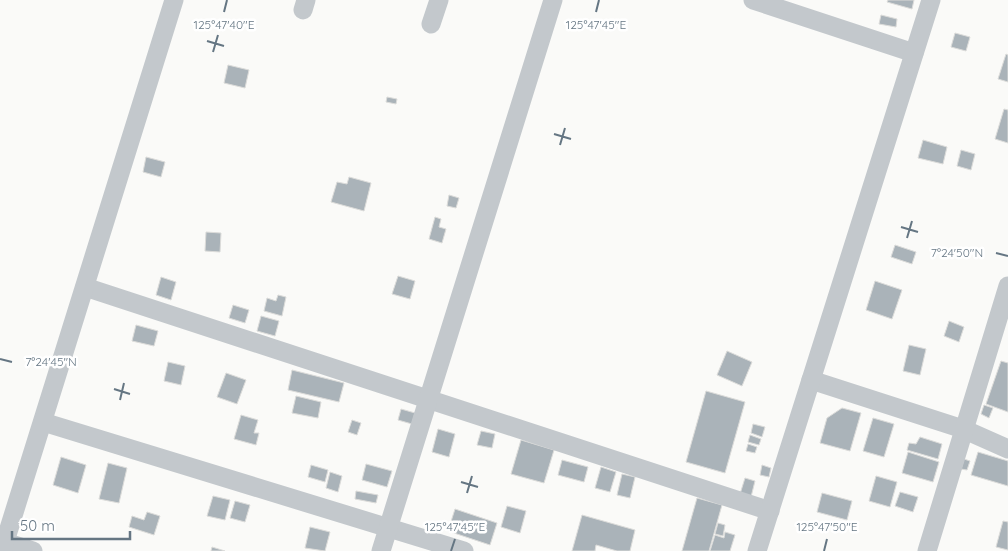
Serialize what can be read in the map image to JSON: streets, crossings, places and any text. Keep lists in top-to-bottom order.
{
  "scale_bar": "50 m",
  "coordinates": [
    "125°47'40\"E",
    "125°47'45\"E",
    "7°24'50\"N",
    "7°24'45\"N",
    "125°47'50\"E"
  ]
}
